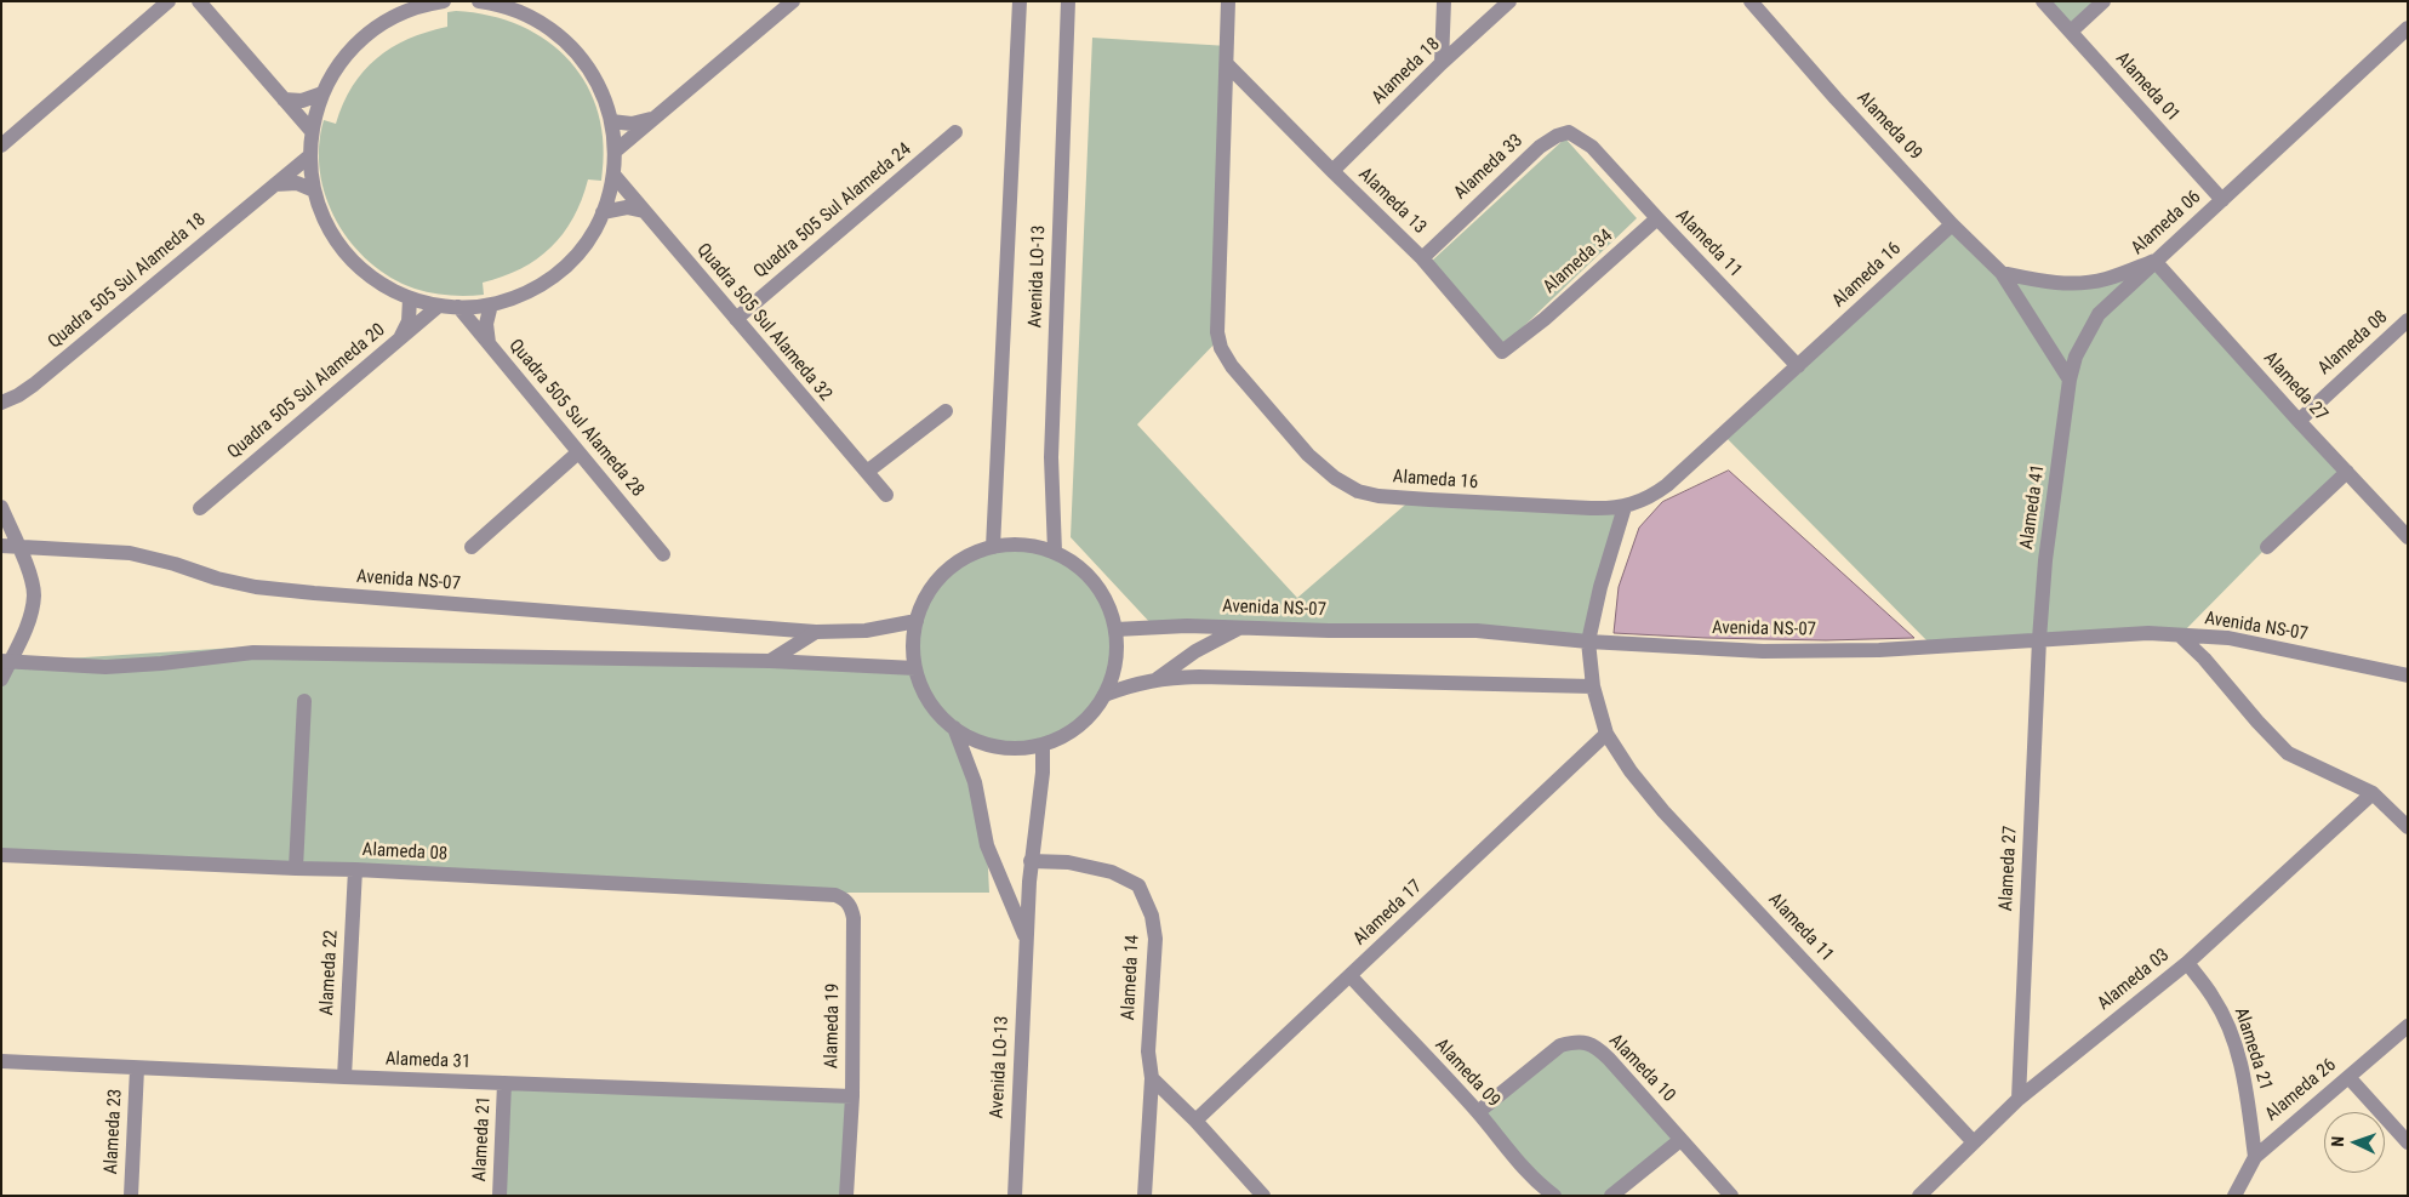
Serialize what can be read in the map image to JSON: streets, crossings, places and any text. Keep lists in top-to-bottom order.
{
  "streets": {
    "street": [
      "Alameda 18",
      "Alameda 01",
      "Alameda 09",
      "Alameda 33",
      "Alameda 13",
      "Quadra 505 Sul Alameda 24",
      "Alameda 06",
      "Alameda 11",
      "Alameda 34",
      "Alameda 16",
      "Avenida LO-13",
      "Quadra 505 Sul Alameda 18",
      "Quadra 505 Sul Alameda 32",
      "Alameda 08",
      "Alameda 27",
      "Quadra 505 Sul Alameda 20",
      "Quadra 505 Sul Alameda 28",
      "Alameda 41",
      "Avenida NS-07",
      "Alameda 17",
      "Alameda 22",
      "Alameda 14",
      "Alameda 03",
      "Alameda 19",
      "Alameda 21",
      "Alameda 31",
      "Alameda 10",
      "Alameda 26",
      "Alameda 23"
    ]
  },
  "crossings": [
    ["Alameda 18", "Alameda 13"],
    ["Alameda 01", "Alameda 06"],
    ["Alameda 09", "Alameda 16"],
    ["Alameda 09", "Alameda 17"],
    ["Alameda 09", "Alameda 10"],
    ["Alameda 33", "Alameda 13"],
    ["Alameda 33", "Alameda 11"],
    ["Alameda 13", "Alameda 34"],
    ["Alameda 13", "Alameda 16"],
    ["Quadra 505 Sul Alameda 24", "Quadra 505 Sul Alameda 32"],
    ["Alameda 06", "Alameda 27"],
    ["Alameda 06", "Alameda 41"],
    ["Alameda 11", "Alameda 34"],
    ["Alameda 11", "Alameda 16"],
    ["Alameda 11", "Avenida NS-07"],
    ["Alameda 11", "Alameda 17"],
    ["Alameda 11", "Alameda 03"],
    ["Avenida LO-13", "Avenida NS-07"],
    ["Avenida LO-13", "Alameda 14"],
    ["Alameda 08", "Alameda 27"],
    ["Alameda 08", "Alameda 22"],
    ["Alameda 08", "Alameda 19"],
    ["Alameda 27", "Alameda 41"],
    ["Alameda 27", "Avenida NS-07"],
    ["Alameda 27", "Alameda 03"],
    ["Alameda 41", "Avenida NS-07"],
    ["Alameda 22", "Alameda 31"],
    ["Alameda 03", "Alameda 21"],
    ["Alameda 19", "Alameda 31"],
    ["Alameda 21", "Alameda 31"],
    ["Alameda 21", "Alameda 26"],
    ["Alameda 31", "Alameda 23"]
  ],
  "north": "left"
}
